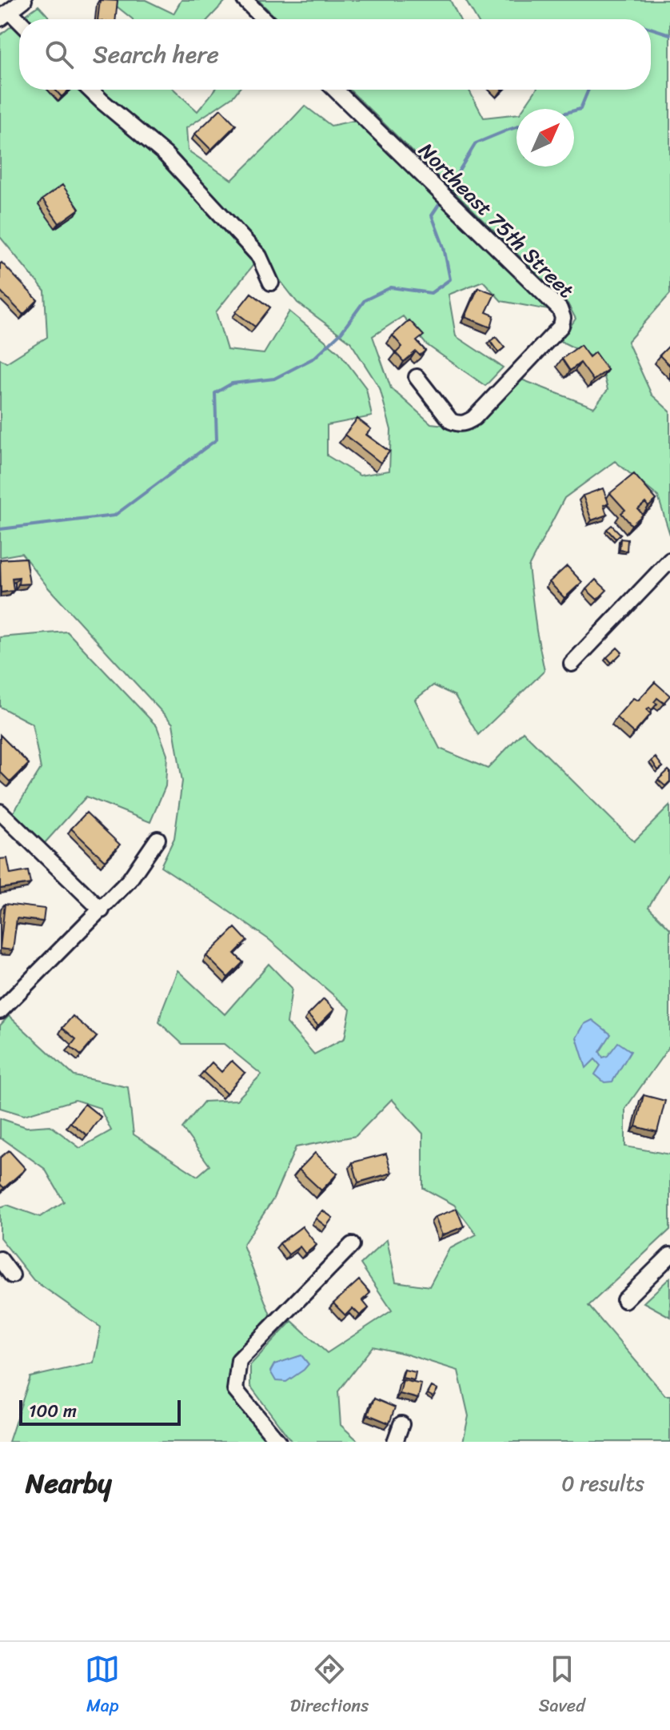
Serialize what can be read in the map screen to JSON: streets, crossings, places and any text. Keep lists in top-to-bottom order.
{
  "streets": {
    "street": ["Northeast 75th Street"]
  },
  "scale_bar": "100 m",
  "north": "top right",
  "page": {
    "search": "Search here",
    "scale": "100 m",
    "heading": ["Nearby", "0 results"],
    "nav": ["Map", "Directions", "Saved"]
  }
}
